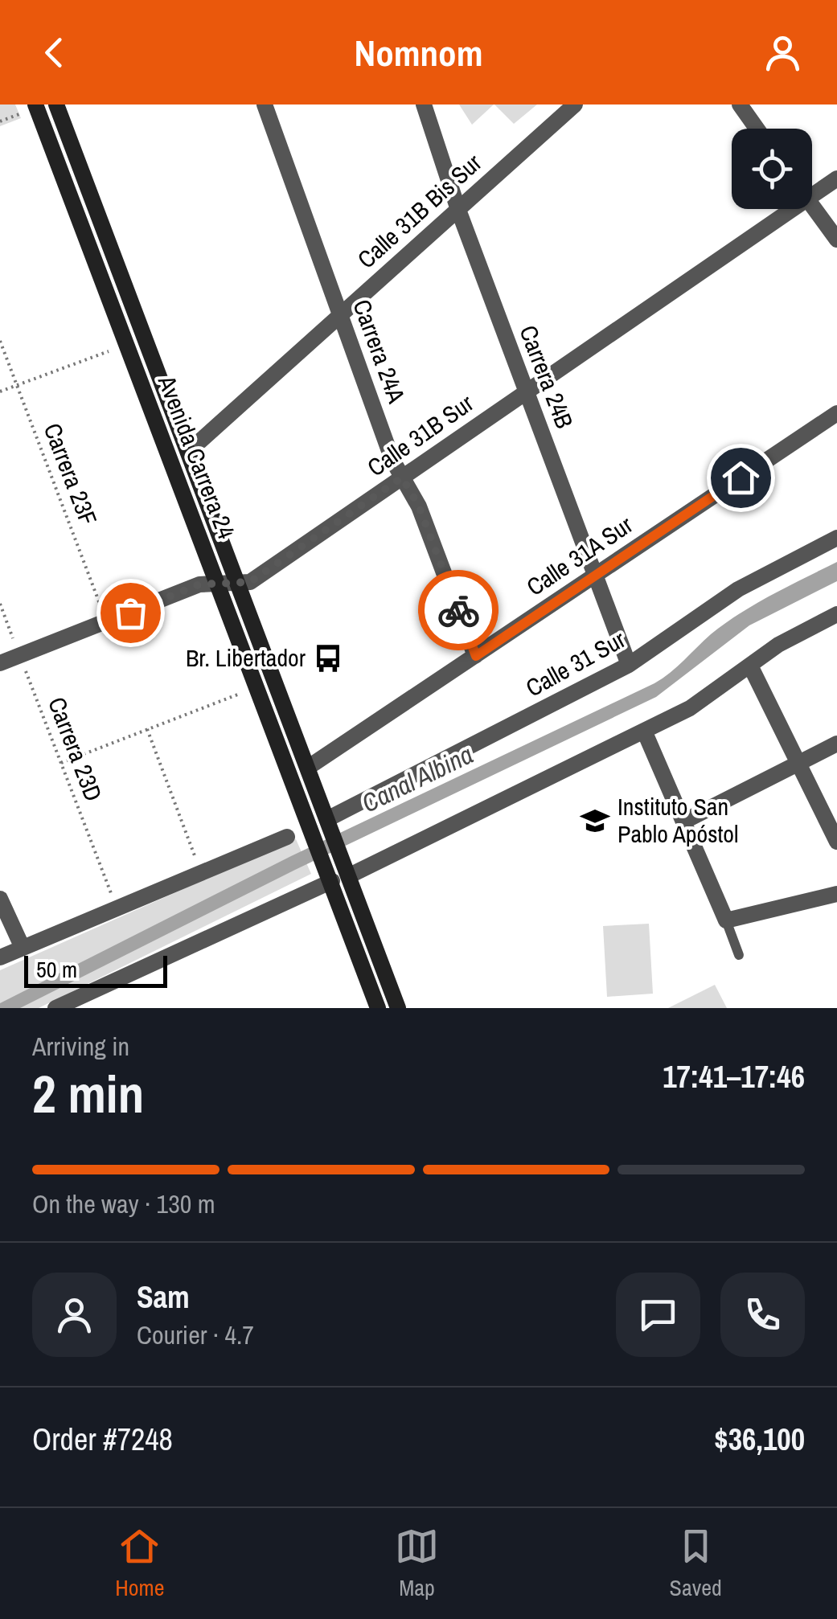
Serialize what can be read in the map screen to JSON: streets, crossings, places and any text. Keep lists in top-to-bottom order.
{
  "streets": {
    "main road": ["Avenida Carrera 24"],
    "street": [
      "Calle 31B Bis Sur",
      "Carrera 24A",
      "Carrera 24B",
      "Calle 31B Sur",
      "Calle 31A Sur",
      "Calle 31 Sur"
    ],
    "path": ["Carrera 23F", "Carrera 23D"]
  },
  "crossings": [
    ["Calle 31B Bis Sur", "Carrera 24A"],
    ["Calle 31B Bis Sur", "Carrera 24B"],
    ["Calle 31B Bis Sur", "Avenida Carrera 24"],
    ["Carrera 24A", "Calle 31B Sur"],
    ["Carrera 24A", "Calle 31A Sur"],
    ["Carrera 24B", "Calle 31B Sur"],
    ["Carrera 24B", "Calle 31A Sur"],
    ["Carrera 24B", "Calle 31 Sur"],
    ["Calle 31B Sur", "Avenida Carrera 24"],
    ["Avenida Carrera 24", "Calle 31A Sur"],
    ["Avenida Carrera 24", "Calle 31 Sur"]
  ],
  "water": ["Canal Albina"],
  "places": {
    "bus stop": ["Br. Libertador"],
    "school or university": ["Instituto San Pablo Apóstol"]
  },
  "scale_bar": "50 m",
  "page": {
    "header": "Nomnom",
    "scale": "50 m",
    "heading": ["2 min", "Arriving in", "17:41–17:46"],
    "panel": [
      "Sam",
      "Courier · 4.7",
      "Order #7248",
      "$36,100"
    ],
    "bar": "On the way · 130 m",
    "tabs": ["Home", "Map", "Saved"]
  }
}
